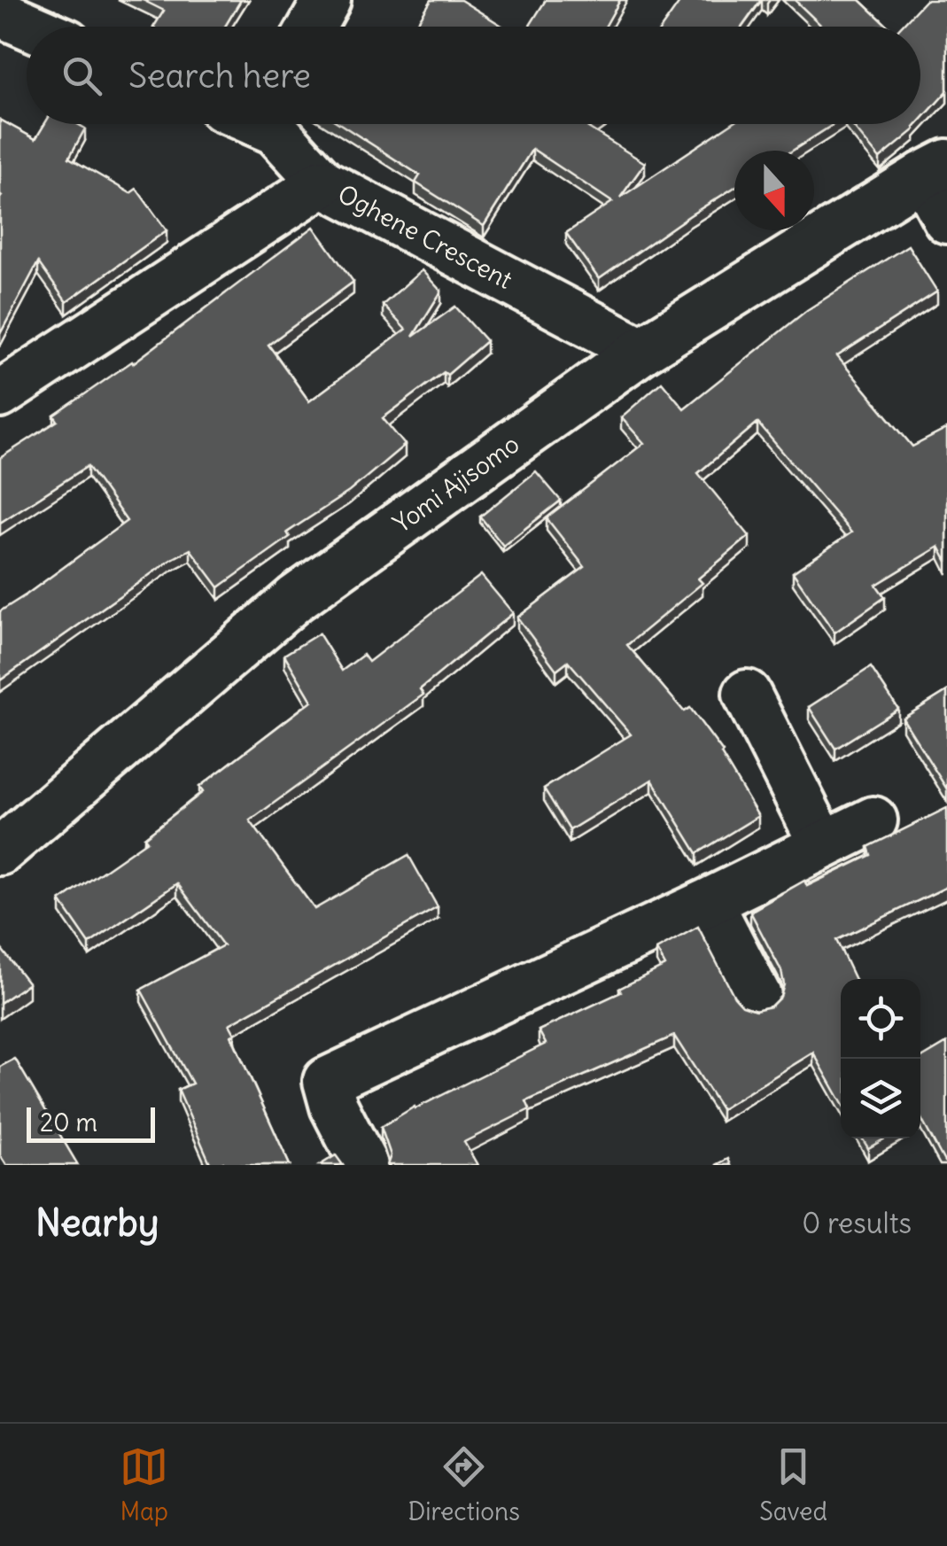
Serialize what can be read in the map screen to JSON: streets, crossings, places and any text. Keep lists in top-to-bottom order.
{
  "streets": {
    "street": ["Oghene Crescent", "Yomi Ajisomo"]
  },
  "crossings": [
    ["Oghene Crescent", "Yomi Ajisomo"]
  ],
  "scale_bar": "20 m",
  "north": "bottom",
  "page": {
    "search": "Search here",
    "scale": "20 m",
    "heading": ["Nearby", "0 results"],
    "nav": ["Map", "Directions", "Saved"]
  }
}
